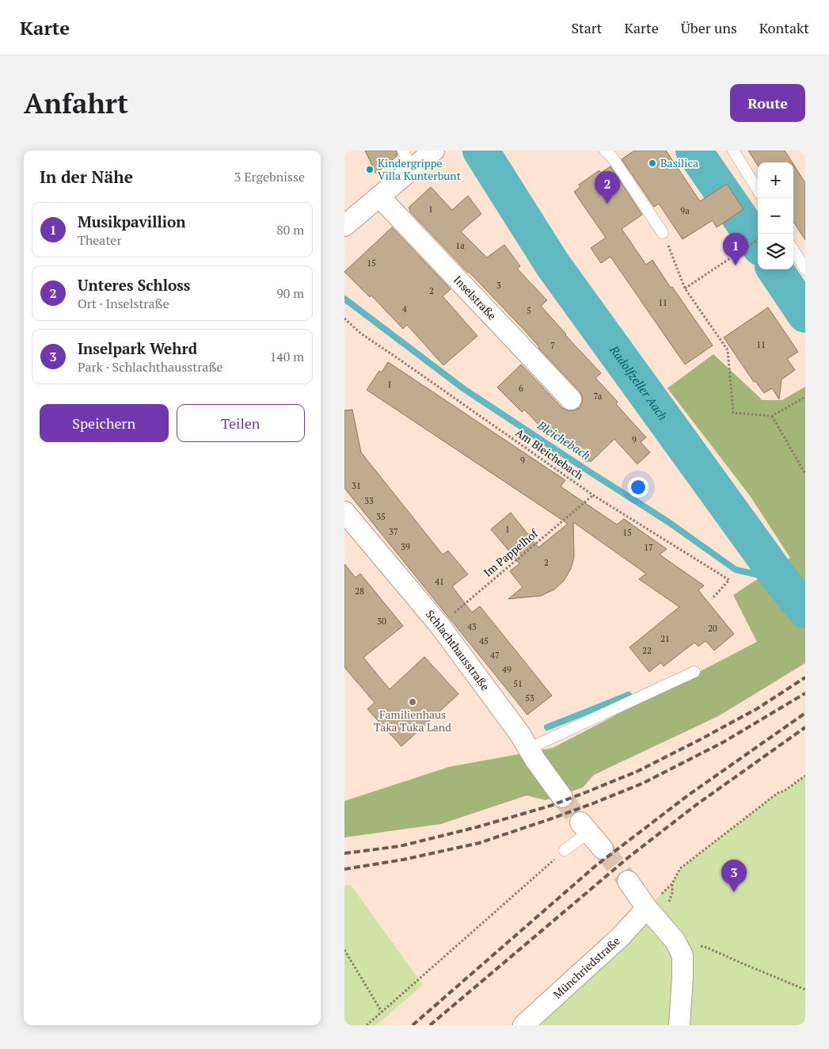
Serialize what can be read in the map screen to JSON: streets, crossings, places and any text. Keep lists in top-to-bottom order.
{
  "streets": {
    "street": ["Inselstraße", "Schlachthausstraße", "Münchriedstraße"],
    "path": ["Am Bleichebach", "Im Pappelhof"]
  },
  "crossings": [
    ["Am Bleichebach", "Im Pappelhof"],
    ["Im Pappelhof", "Schlachthausstraße"]
  ],
  "water": ["Radolfzeller Aach", "Bleichebach"],
  "places": ["Basilica", "Kindergrippe Villa Kunterbunt", "Familienhaus Taka Tuka Land"],
  "house_numbers": [
    "1",
    "9a",
    "1a",
    "15",
    "3",
    "2",
    "11",
    "4",
    "5",
    "11",
    "7",
    "1",
    "6",
    "7a",
    "9",
    "9",
    "31",
    "33",
    "35",
    "1",
    "37",
    "15",
    "39",
    "17",
    "2",
    "41",
    "28",
    "30",
    "43",
    "20",
    "21",
    "45",
    "22",
    "47",
    "49",
    "51",
    "53"
  ],
  "page": {
    "header": "Karte",
    "nav": [
      "Start",
      "Karte",
      "Über uns",
      "Kontakt"
    ],
    "buttons": [
      "Route",
      ["Speichern", "Teilen"]
    ],
    "title": "Anfahrt",
    "heading": ["In der Nähe", "3 Ergebnisse"],
    "map_buttons": ["+", "−"],
    "pins": ["2", "1", "3"],
    "list": [
      {
        "mark": "1",
        "name": "Musikpavillion",
        "note": "Theater",
        "value": "80 m"
      },
      {
        "mark": "2",
        "name": "Unteres Schloss",
        "note": "Ort · Inselstraße",
        "value": "90 m"
      },
      {
        "mark": "3",
        "name": "Inselpark Wehrd",
        "note": "Park · Schlachthausstraße",
        "value": "140 m"
      }
    ]
  }
}
